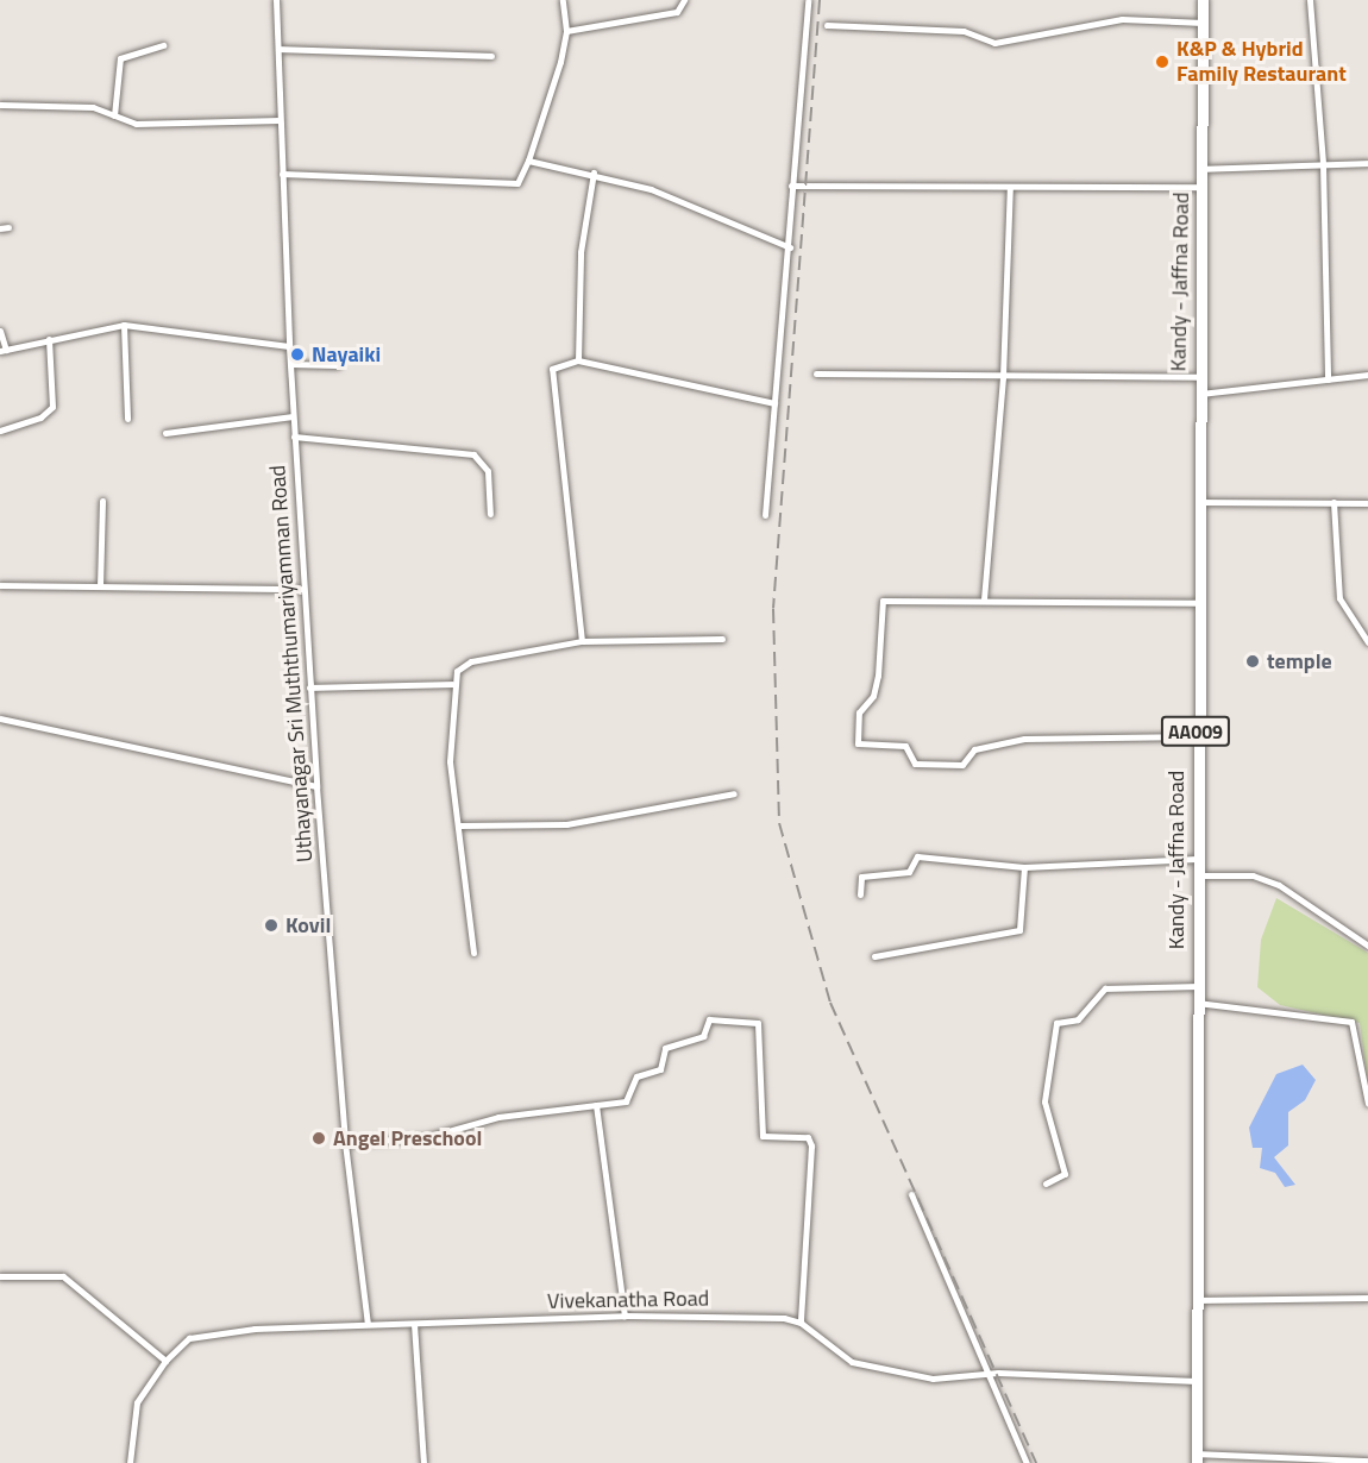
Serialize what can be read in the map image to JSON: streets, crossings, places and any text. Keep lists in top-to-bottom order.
{
  "streets": {
    "highway": ["Kandy - Jaffna Road", "AA009"],
    "street": ["Uthayanagar Sri Muththumariyamman Road", "Vivekanatha Road"]
  },
  "crossings": [
    ["Uthayanagar Sri Muththumariyamman Road", "Vivekanatha Road"]
  ],
  "places": [
    "K&P & Hybrid Family Restaurant",
    "Nayaiki",
    "temple",
    "Kovil",
    "Angel Preschool"
  ]
}
